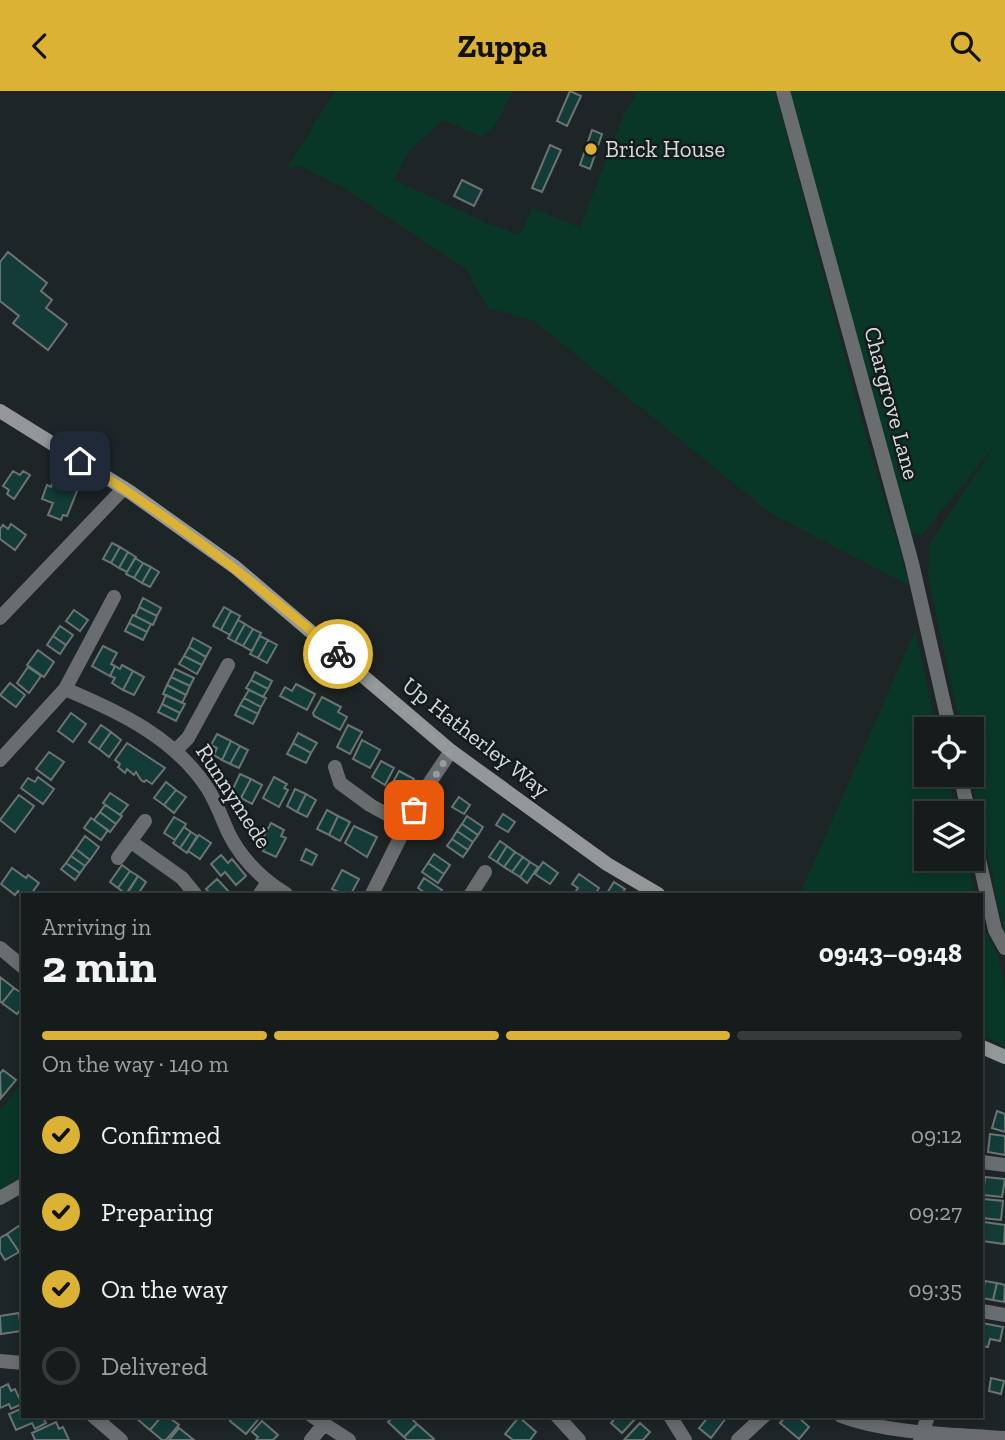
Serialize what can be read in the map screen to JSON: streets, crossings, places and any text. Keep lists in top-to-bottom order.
{
  "streets": {
    "street": ["Chargrove Lane", "Up Hatherley Way", "Runnymede"]
  },
  "places": ["Brick House"],
  "page": {
    "header": "Zuppa",
    "heading": ["2 min", "Arriving in", "09:43–09:48"],
    "bar": "On the way · 140 m",
    "list": [
      ["Confirmed", "09:12"],
      ["Preparing", "09:27"],
      ["On the way", "09:35"],
      "Delivered"
    ]
  }
}
